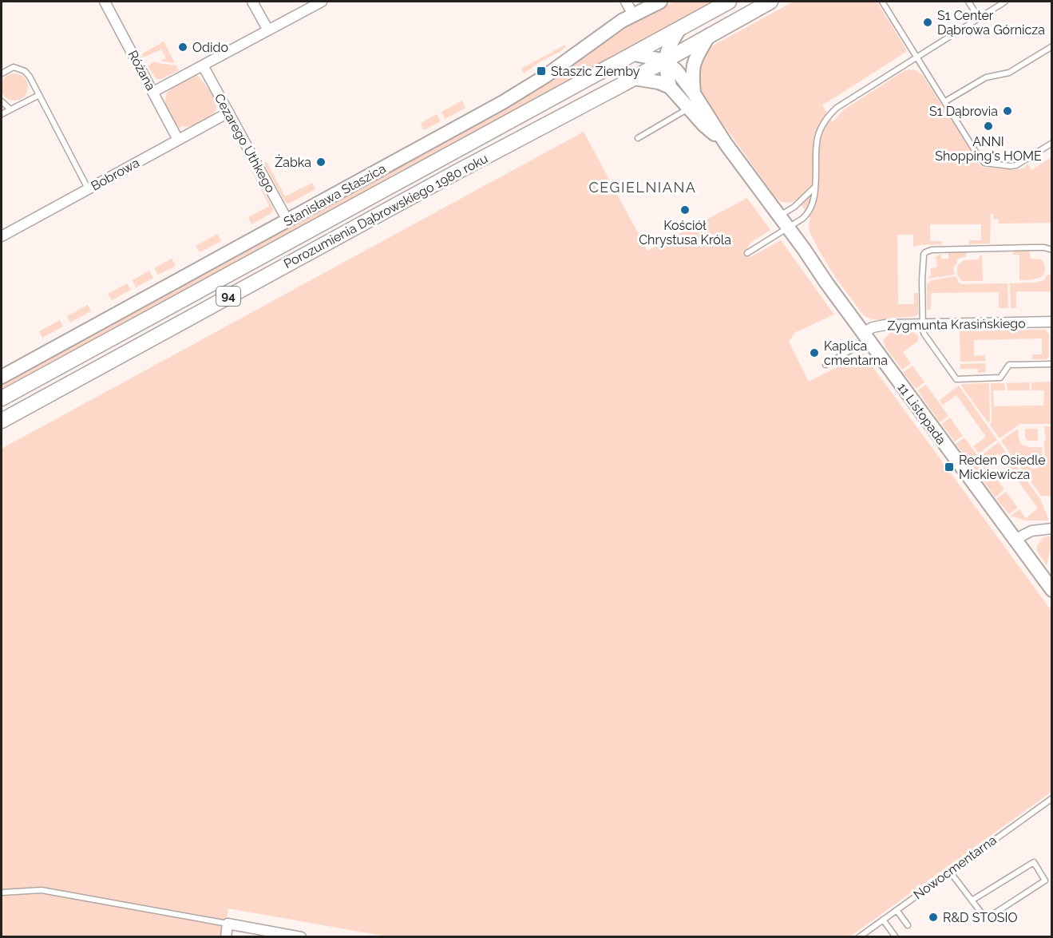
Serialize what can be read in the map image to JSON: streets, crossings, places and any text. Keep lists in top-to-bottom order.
{
  "streets": {
    "main road": ["Porozumienia Dąbrowskiego 1980 roku", "94"],
    "street": [
      "Różana",
      "Cezarego Uthkego",
      "Bobrowa",
      "Stanisława Staszica",
      "Zygmunta Krasińskiego",
      "11 Listopada"
    ],
    "lane": ["Nowocmentarna"]
  },
  "crossings": [
    ["Różana", "Bobrowa"],
    ["Cezarego Uthkego", "Bobrowa"],
    ["Cezarego Uthkego", "Stanisława Staszica"],
    ["Porozumienia Dąbrowskiego 1980 roku", "11 Listopada"],
    ["Zygmunta Krasińskiego", "11 Listopada"]
  ],
  "districts": ["CEGIELNIANA"],
  "places": {
    "other": [
      "S1 Center Dąbrowa Górnicza",
      "Odido",
      "S1 Dąbrovia",
      "ANNI Shopping's HOME",
      "Żabka",
      "Kościół Chrystusa Króla",
      "Kaplica cmentarna",
      "R&D STOSIO"
    ],
    "transit": ["Staszic Ziemby", "Reden Osiedle Mickiewicza"]
  }
}
